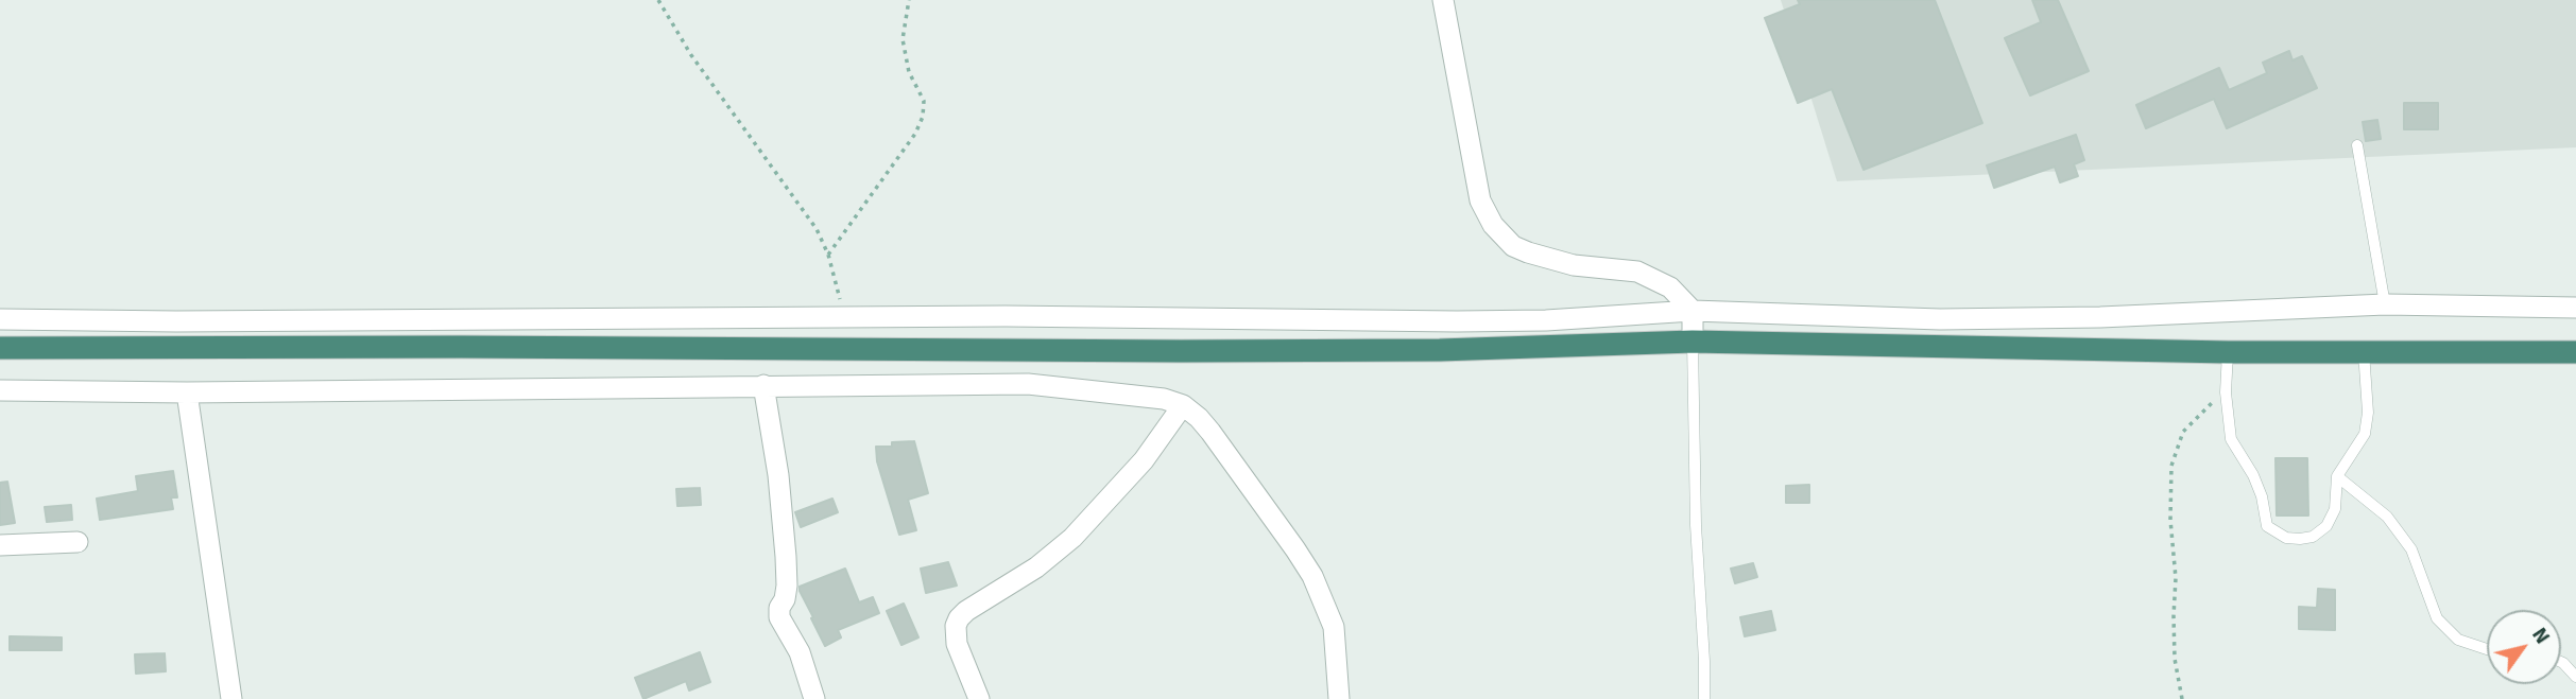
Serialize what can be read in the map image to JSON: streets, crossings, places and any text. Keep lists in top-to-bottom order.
{
  "north": "top right"
}
